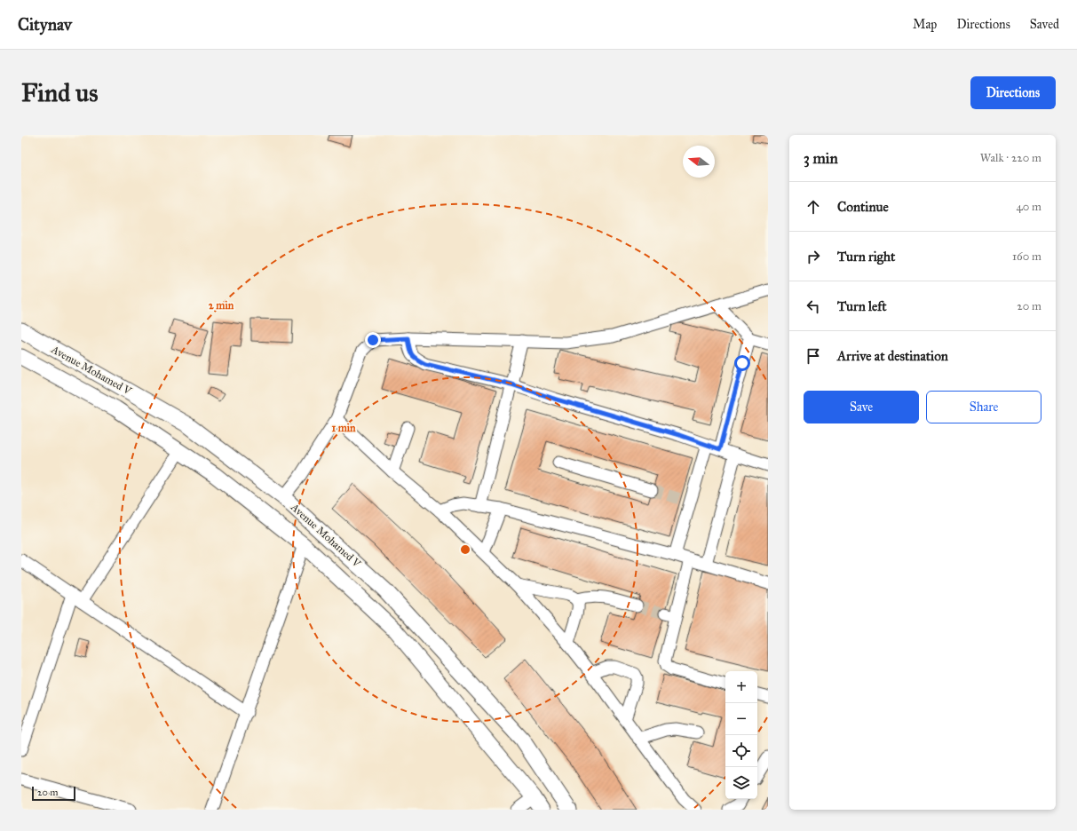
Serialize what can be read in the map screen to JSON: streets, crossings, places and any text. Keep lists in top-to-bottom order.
{
  "streets": {
    "street": ["Avenue Mohamed V"]
  },
  "scale_bar": "20 m",
  "north": "left",
  "page": {
    "header": "Citynav",
    "nav": ["Map", "Directions", "Saved"],
    "buttons": [
      "Directions",
      ["Save", "Share"]
    ],
    "title": "Find us",
    "heading": ["3 min", "Walk · 220 m"],
    "list": [
      ["Continue", "40 m"],
      ["Turn right", "160 m"],
      ["Turn left", "20 m"],
      "Arrive at destination"
    ],
    "map_buttons": ["+", "−"],
    "scale": "20 m"
  },
  "rings": ["2 min", "1 min"]
}
